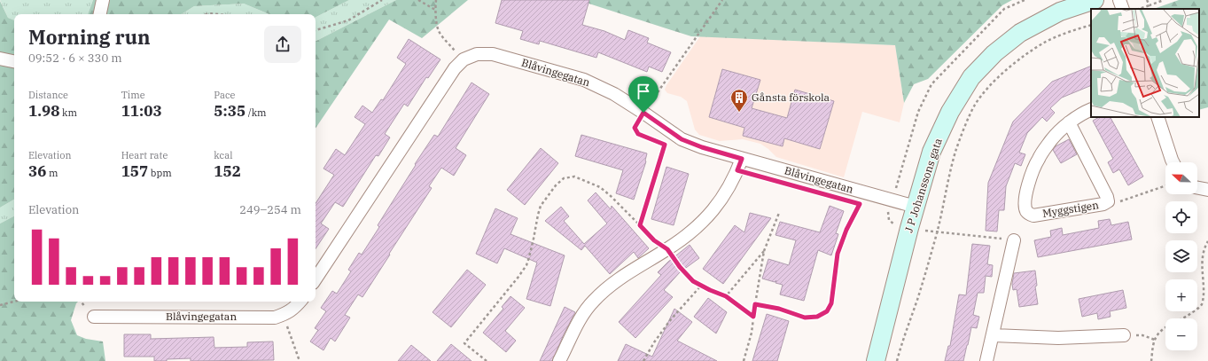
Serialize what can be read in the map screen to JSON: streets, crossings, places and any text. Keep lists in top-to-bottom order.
{
  "streets": {
    "street": ["Blåvingegatan", "J P Johanssons gata", "Myggstigen"]
  },
  "crossings": [
    ["Blåvingegatan", "J P Johanssons gata"]
  ],
  "places": {
    "building": ["Gånsta förskola"]
  },
  "north": "left",
  "page": {
    "heading": ["Morning run", "09:52 · 6 × 330 m"],
    "stats": [
      ["Distance", "1.98 km"],
      ["Time", "11:03"],
      ["Pace", "5:35 /km"],
      ["Elevation", "36 m"],
      ["Heart rate", "157 bpm"],
      ["kcal", "152"]
    ],
    "map_buttons": ["+", "−"],
    "chart": ["Elevation", "249–254 m"]
  }
}
